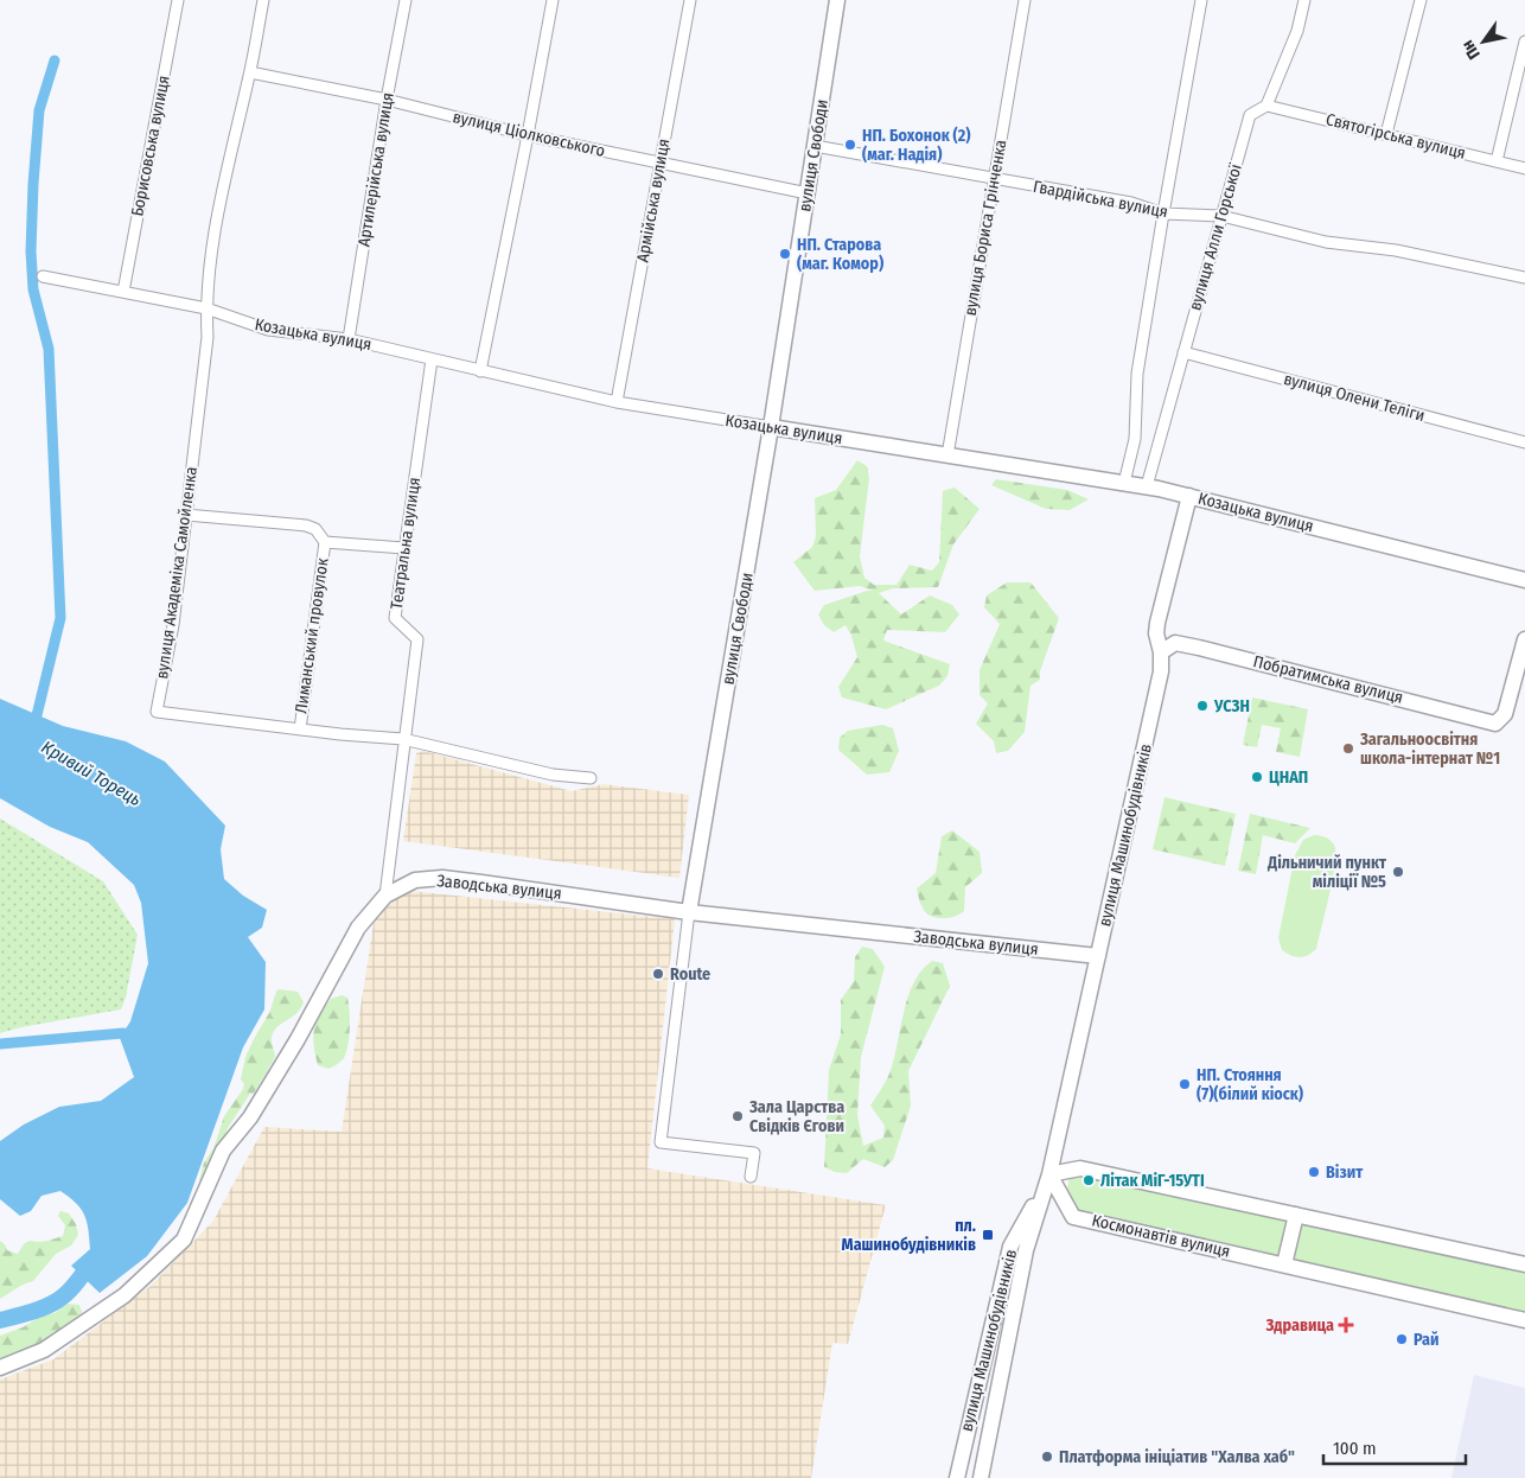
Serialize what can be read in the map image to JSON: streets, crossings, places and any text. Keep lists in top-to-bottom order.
{
  "streets": {
    "street": [
      "вулиця Ціолковського",
      "Святогірська вулиця",
      "Борисовська вулиця",
      "вулиця Свободи",
      "Артилерійська вулиця",
      "Гвардійська вулиця",
      "Армійська вулиця",
      "вулиця Бориса Грінченка",
      "вулиця Алли Горської",
      "Козацька вулиця",
      "вулиця Олени Теліги",
      "Театральна вулиця",
      "вулиця Академіка Самойленка",
      "Лиманський провулок",
      "Побратимська вулиця",
      "вулиця Машинобудівників",
      "Заводська вулиця",
      "Космонавтів вулиця"
    ]
  },
  "crossings": [
    ["вулиця Ціолковського", "вулиця Свободи"],
    ["вулиця Ціолковського", "Артилерійська вулиця"],
    ["вулиця Ціолковського", "Армійська вулиця"],
    ["вулиця Ціолковського", "вулиця Академіка Самойленка"],
    ["Святогірська вулиця", "вулиця Алли Горської"],
    ["Борисовська вулиця", "Козацька вулиця"],
    ["вулиця Свободи", "Гвардійська вулиця"],
    ["вулиця Свободи", "Козацька вулиця"],
    ["вулиця Свободи", "Заводська вулиця"],
    ["Артилерійська вулиця", "Козацька вулиця"],
    ["Гвардійська вулиця", "вулиця Бориса Грінченка"],
    ["Гвардійська вулиця", "вулиця Алли Горської"],
    ["Армійська вулиця", "Козацька вулиця"],
    ["вулиця Бориса Грінченка", "Козацька вулиця"],
    ["вулиця Алли Горської", "Козацька вулиця"],
    ["вулиця Алли Горської", "вулиця Олени Теліги"],
    ["Козацька вулиця", "Театральна вулиця"],
    ["Козацька вулиця", "вулиця Академіка Самойленка"],
    ["Козацька вулиця", "вулиця Машинобудівників"],
    ["Театральна вулиця", "вулиця Академіка Самойленка"],
    ["Театральна вулиця", "Заводська вулиця"],
    ["вулиця Академіка Самойленка", "Лиманський провулок"],
    ["Побратимська вулиця", "вулиця Машинобудівників"],
    ["вулиця Машинобудівників", "Заводська вулиця"],
    ["вулиця Машинобудівників", "Космонавтів вулиця"]
  ],
  "water": ["Кривий Торець"],
  "places": {
    "other": [
      "НП. Бохонок (2) (маг. Надія)",
      "НП. Старова (маг. Комор)",
      "УСЗН",
      "Загальноосвітня школа-інтернат №1",
      "ЦНАП",
      "Дільничий пункт міліції №5",
      "Route",
      "НП. Стояння (7)(білий кіоск)",
      "Зала Царства Свідків Єгови",
      "Візит",
      "Літак МіГ-15УТІ",
      "Рай",
      "Платформа ініціатив \"Халва хаб\""
    ],
    "transit": ["пл. Машинобудівників"],
    "health": ["Здравица"]
  },
  "scale_bar": "100 m",
  "north": "bottom left"
}
